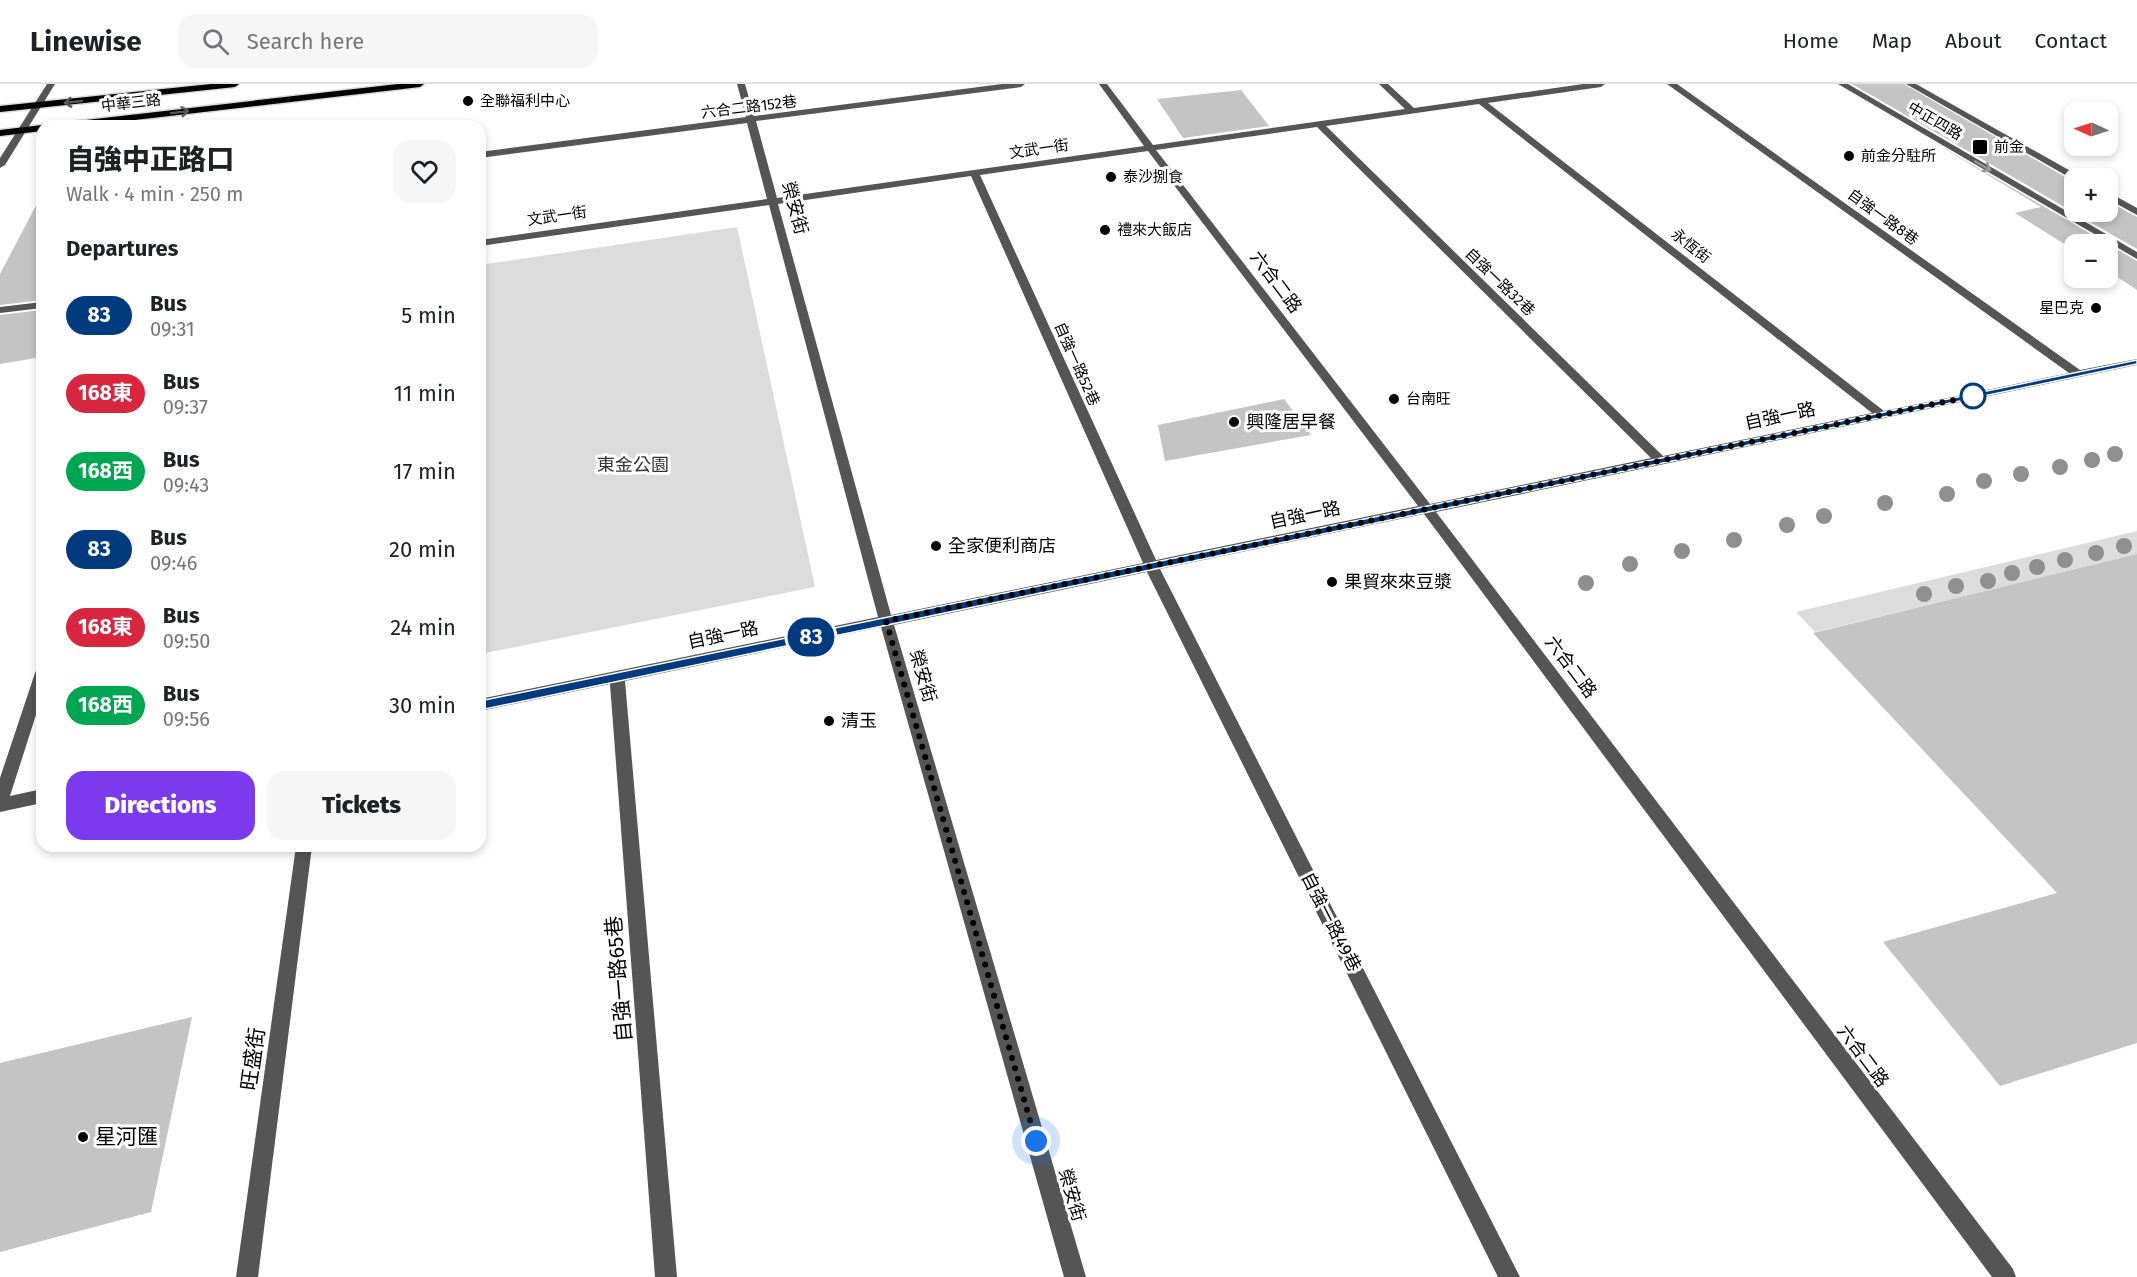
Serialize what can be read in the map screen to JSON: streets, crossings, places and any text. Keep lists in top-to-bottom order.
{
  "streets": {
    "main road": ["中華三路"],
    "street": [
      "六合二路152巷",
      "中正四路",
      "文武一街",
      "榮安街",
      "自強一路8巷",
      "永恆街",
      "六合二路",
      "自強一路32巷",
      "自強一路52巷",
      "自強一路",
      "自強一路49巷",
      "自強一路65巷",
      "旺盛街"
    ]
  },
  "crossings": [
    ["六合二路152巷", "榮安街"],
    ["文武一街", "榮安街"],
    ["文武一街", "永恆街"],
    ["文武一街", "六合二路"],
    ["文武一街", "自強一路32巷"],
    ["文武一街", "自強一路52巷"],
    ["榮安街", "自強一路"],
    ["自強一路8巷", "自強一路"],
    ["永恆街", "自強一路"],
    ["六合二路", "自強一路"],
    ["自強一路32巷", "自強一路"],
    ["自強一路52巷", "自強一路"],
    ["自強一路52巷", "自強一路49巷"],
    ["自強一路", "自強一路49巷"],
    ["自強一路", "自強一路65巷"]
  ],
  "parks": ["東金公園"],
  "places": {
    "other": [
      "全聯福利中心",
      "前金分駐所",
      "泰沙捌食",
      "禮來大飯店",
      "星巴克",
      "台南旺",
      "興隆居早餐",
      "全家便利商店",
      "果貿來來豆漿",
      "清玉",
      "星河匯"
    ],
    "transit": ["前金"]
  },
  "lines": ["bus line 83"],
  "north": "left",
  "page": {
    "header": "Linewise",
    "search": "Search here",
    "nav": [
      "Home",
      "Map",
      "About",
      "Contact"
    ],
    "on_map": "83",
    "map_buttons": ["+", "−"],
    "heading": [
      ["自強中正路口", "Walk · 4 min · 250 m"],
      "Departures"
    ],
    "list": [
      {
        "mark": "83",
        "name": "Bus",
        "note": "09:31",
        "value": "5 min"
      },
      {
        "mark": "168東",
        "name": "Bus",
        "note": "09:37",
        "value": "11 min"
      },
      {
        "mark": "168西",
        "name": "Bus",
        "note": "09:43",
        "value": "17 min"
      },
      {
        "mark": "83",
        "name": "Bus",
        "note": "09:46",
        "value": "20 min"
      },
      {
        "mark": "168東",
        "name": "Bus",
        "note": "09:50",
        "value": "24 min"
      },
      {
        "mark": "168西",
        "name": "Bus",
        "note": "09:56",
        "value": "30 min"
      }
    ],
    "buttons": ["Directions", "Tickets"]
  }
}
